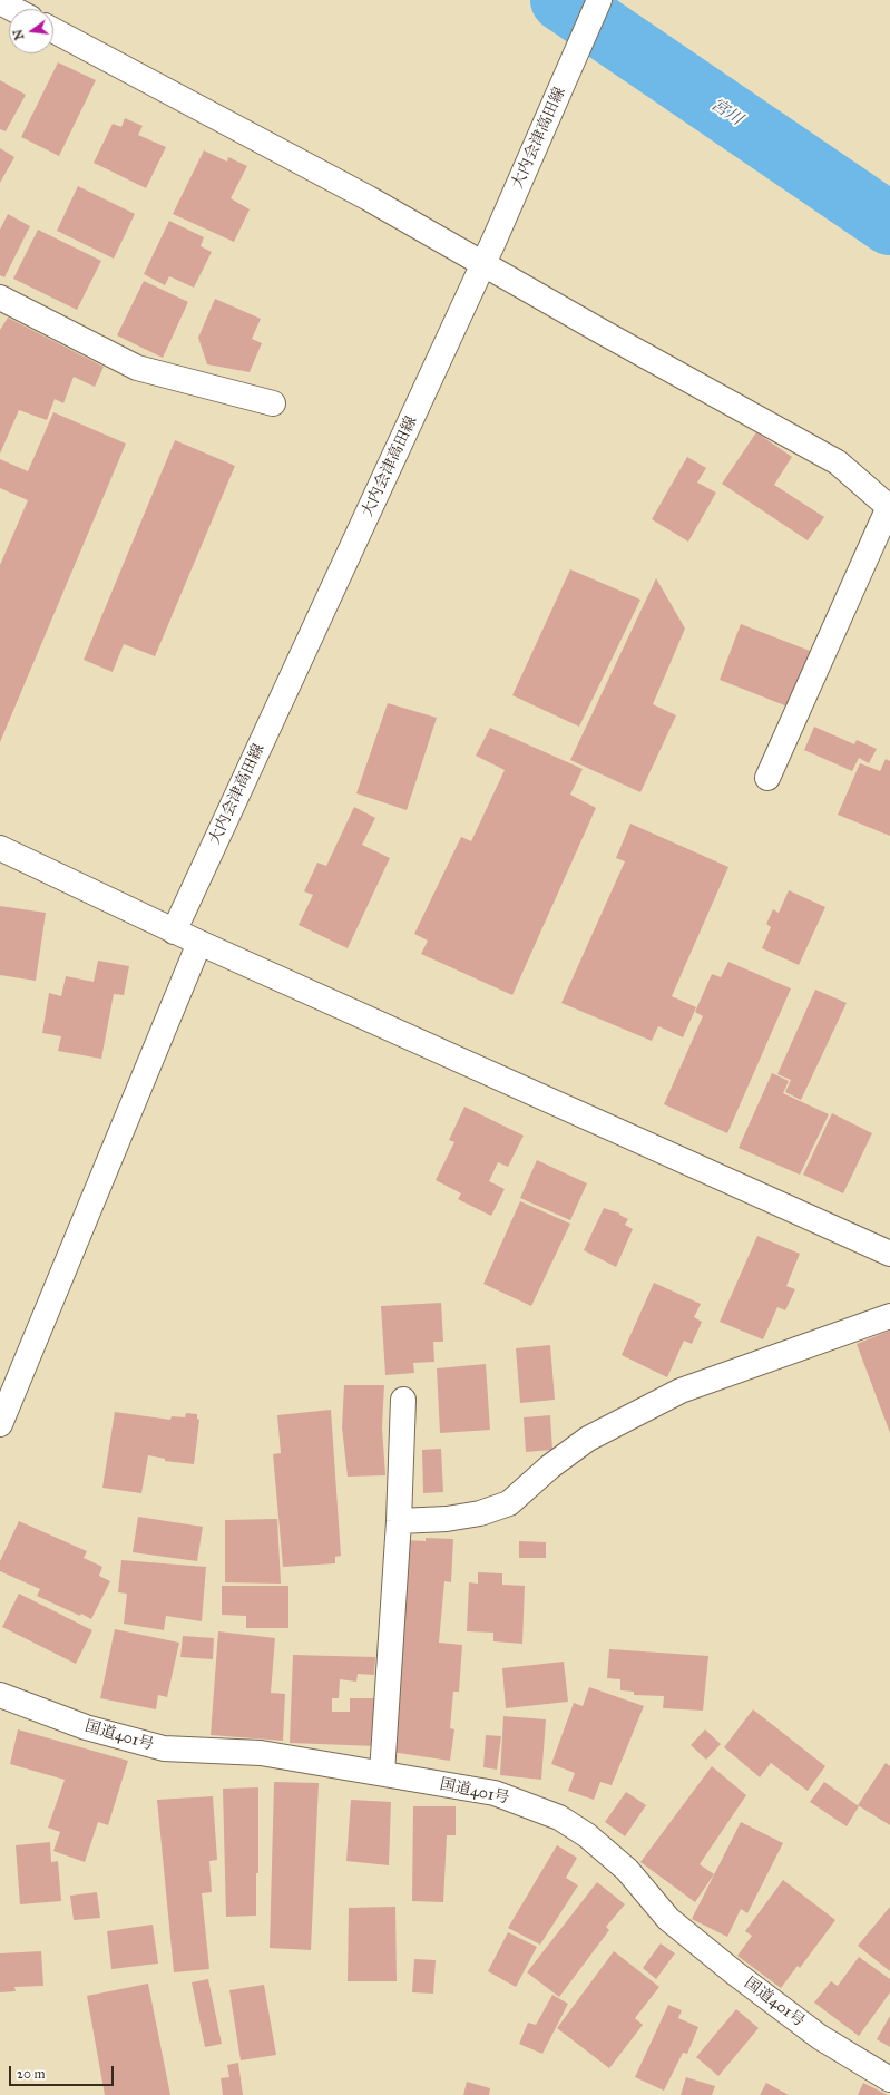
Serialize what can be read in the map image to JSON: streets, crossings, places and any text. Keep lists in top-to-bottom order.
{
  "streets": {
    "main road": ["大内会津高田線", "国道401号"]
  },
  "water": ["宮川"],
  "scale_bar": "20 m",
  "north": "left"
}
